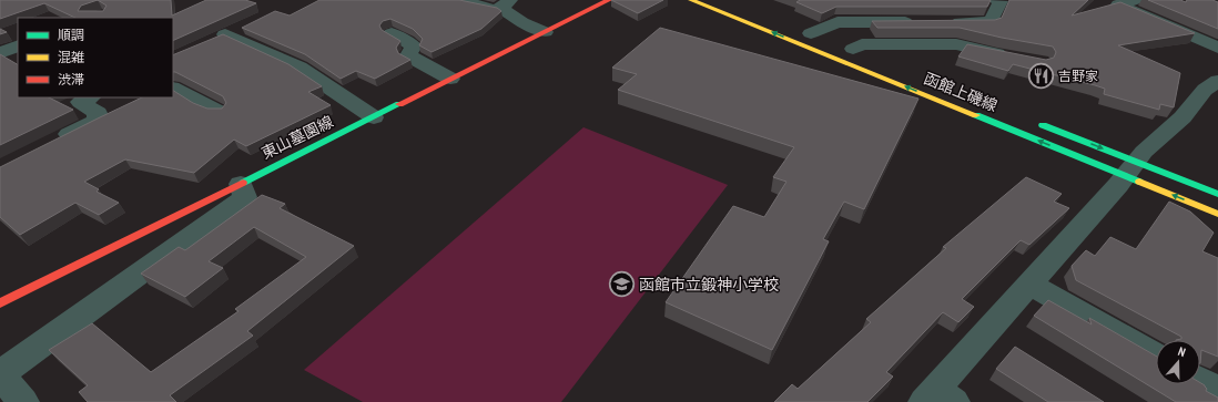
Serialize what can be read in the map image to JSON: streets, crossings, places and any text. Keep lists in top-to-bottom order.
{
  "streets": {
    "main road": ["函館上磯線", "東山墓園線"]
  },
  "places": {
    "restaurant": ["吉野家"],
    "school or university": ["函館市立鍛神小学校"]
  },
  "legend": ["順調", "混雑", "渋滞"],
  "north": "top"
}
